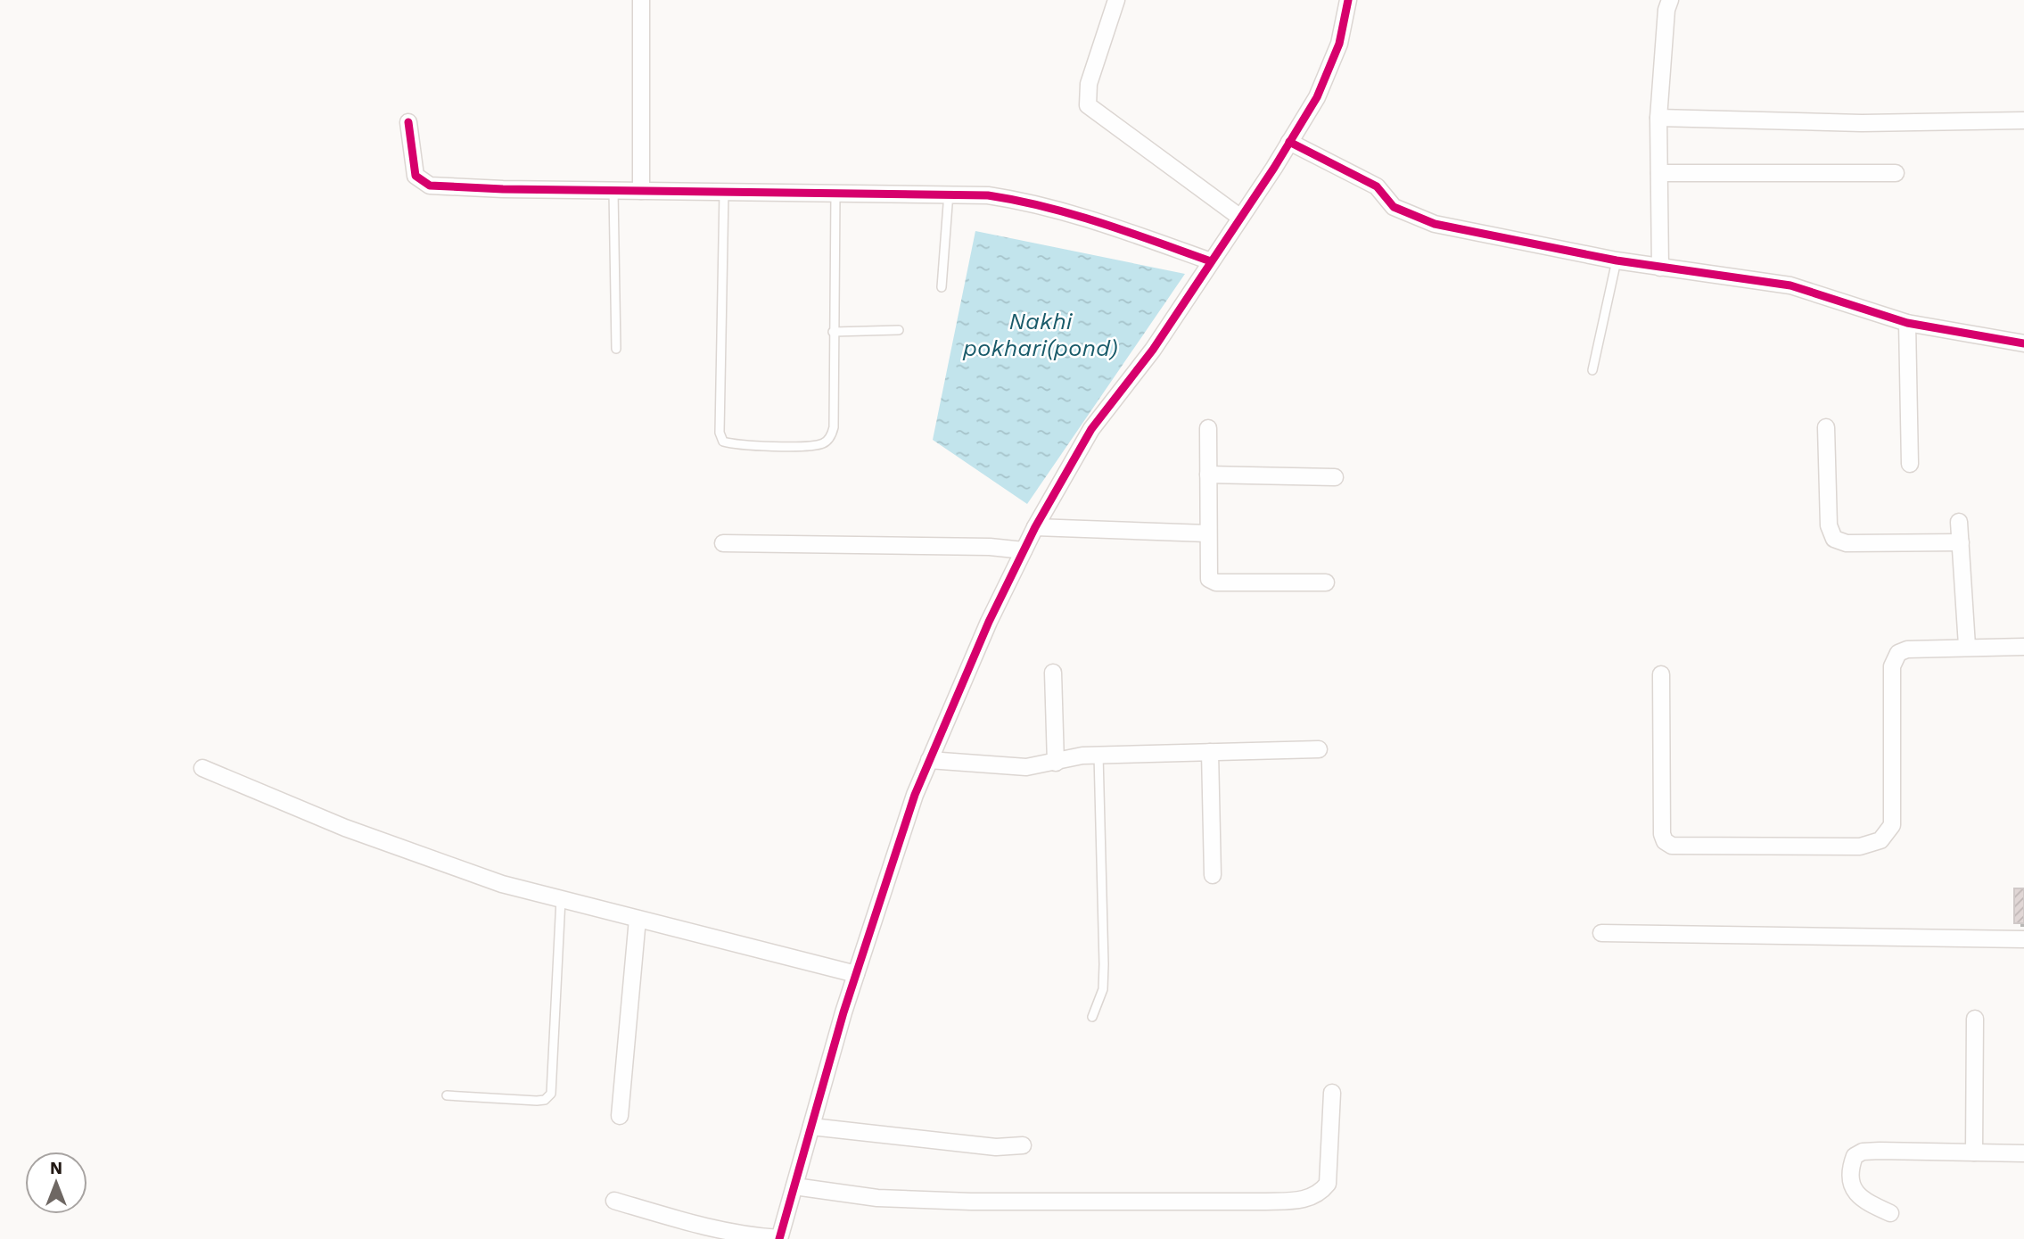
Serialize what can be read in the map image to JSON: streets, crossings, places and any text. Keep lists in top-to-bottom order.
{
  "water": ["Nakhi pokhari(pond)"],
  "north": "top"
}
